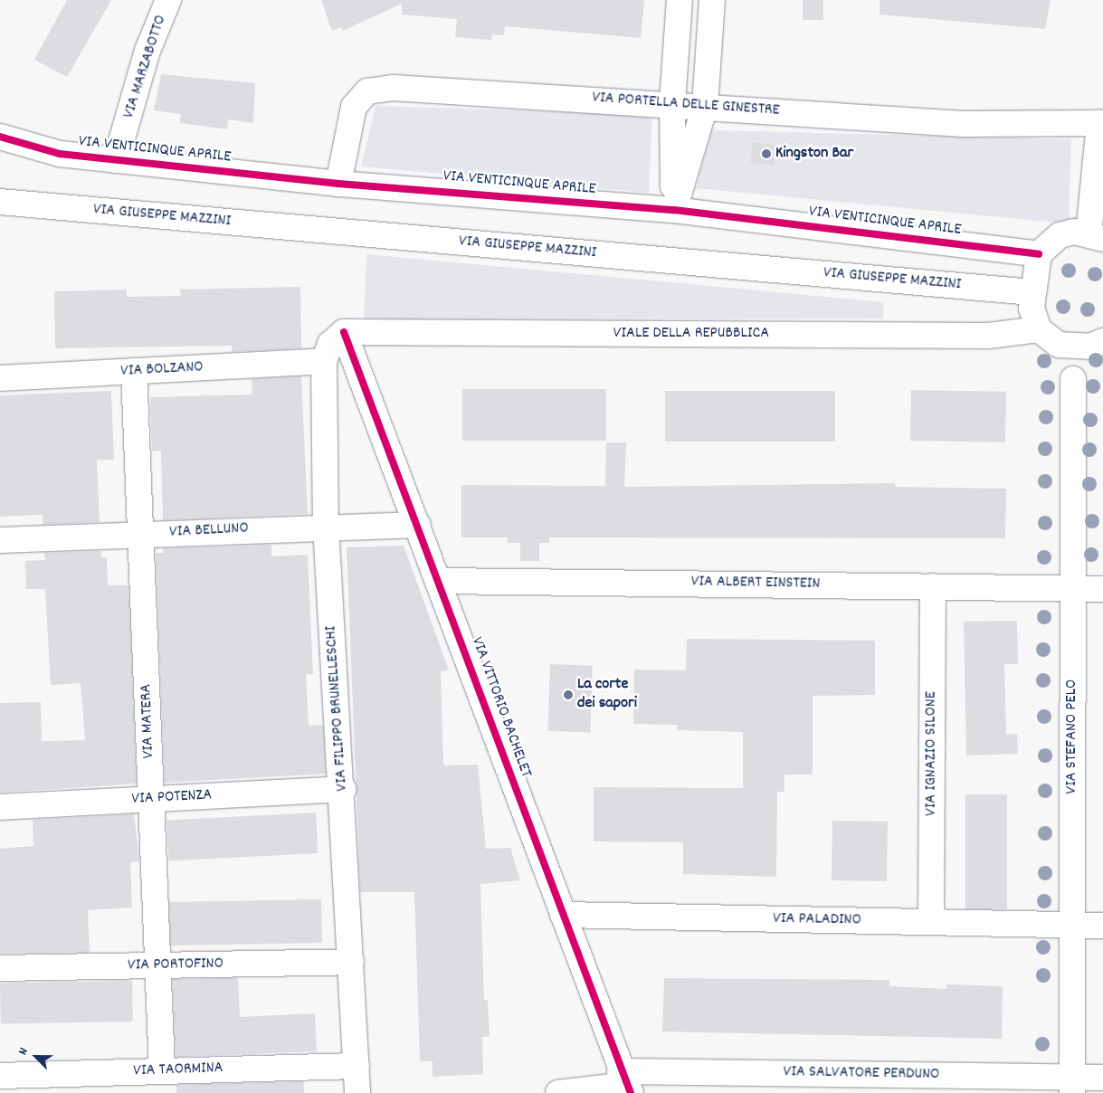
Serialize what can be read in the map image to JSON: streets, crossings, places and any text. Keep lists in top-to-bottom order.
{
  "streets": {
    "street": [
      "VIA MARZABOTTO",
      "VIA PORTELLA DELLE GINESTRE",
      "VIA VENTICINQUE APRILE",
      "VIA GIUSEPPE MAZZINI",
      "VIALE DELLA REPUBBLICA",
      "VIA BOLZANO",
      "VIA BELLUNO",
      "VIA ALBERT EINSTEIN",
      "VIA VITTORIO BACHELET",
      "VIA FILIPPO BRUNELLESCHI",
      "VIA MATERA",
      "VIA STEFANO PELO",
      "VIA IGNAZIO SILONE",
      "VIA POTENZA",
      "VIA PALADINO",
      "VIA PORTOFINO",
      "VIA TAORMINA",
      "VIA SALVATORE PERDUNO"
    ]
  },
  "crossings": [
    ["VIA MARZABOTTO", "VIA VENTICINQUE APRILE"],
    ["VIA PORTELLA DELLE GINESTRE", "VIA VENTICINQUE APRILE"],
    ["VIALE DELLA REPUBBLICA", "VIA VITTORIO BACHELET"],
    ["VIALE DELLA REPUBBLICA", "VIA FILIPPO BRUNELLESCHI"],
    ["VIA BOLZANO", "VIA FILIPPO BRUNELLESCHI"],
    ["VIA BOLZANO", "VIA MATERA"],
    ["VIA BELLUNO", "VIA VITTORIO BACHELET"],
    ["VIA BELLUNO", "VIA FILIPPO BRUNELLESCHI"],
    ["VIA BELLUNO", "VIA MATERA"],
    ["VIA ALBERT EINSTEIN", "VIA VITTORIO BACHELET"],
    ["VIA ALBERT EINSTEIN", "VIA STEFANO PELO"],
    ["VIA ALBERT EINSTEIN", "VIA IGNAZIO SILONE"],
    ["VIA VITTORIO BACHELET", "VIA FILIPPO BRUNELLESCHI"],
    ["VIA VITTORIO BACHELET", "VIA PALADINO"],
    ["VIA VITTORIO BACHELET", "VIA SALVATORE PERDUNO"],
    ["VIA FILIPPO BRUNELLESCHI", "VIA POTENZA"],
    ["VIA FILIPPO BRUNELLESCHI", "VIA PORTOFINO"],
    ["VIA FILIPPO BRUNELLESCHI", "VIA TAORMINA"],
    ["VIA MATERA", "VIA POTENZA"],
    ["VIA MATERA", "VIA PORTOFINO"],
    ["VIA MATERA", "VIA TAORMINA"],
    ["VIA STEFANO PELO", "VIA PALADINO"],
    ["VIA STEFANO PELO", "VIA SALVATORE PERDUNO"],
    ["VIA IGNAZIO SILONE", "VIA PALADINO"]
  ],
  "places": ["Kingston Bar", "La corte dei sapori"],
  "north": "top left"
}
